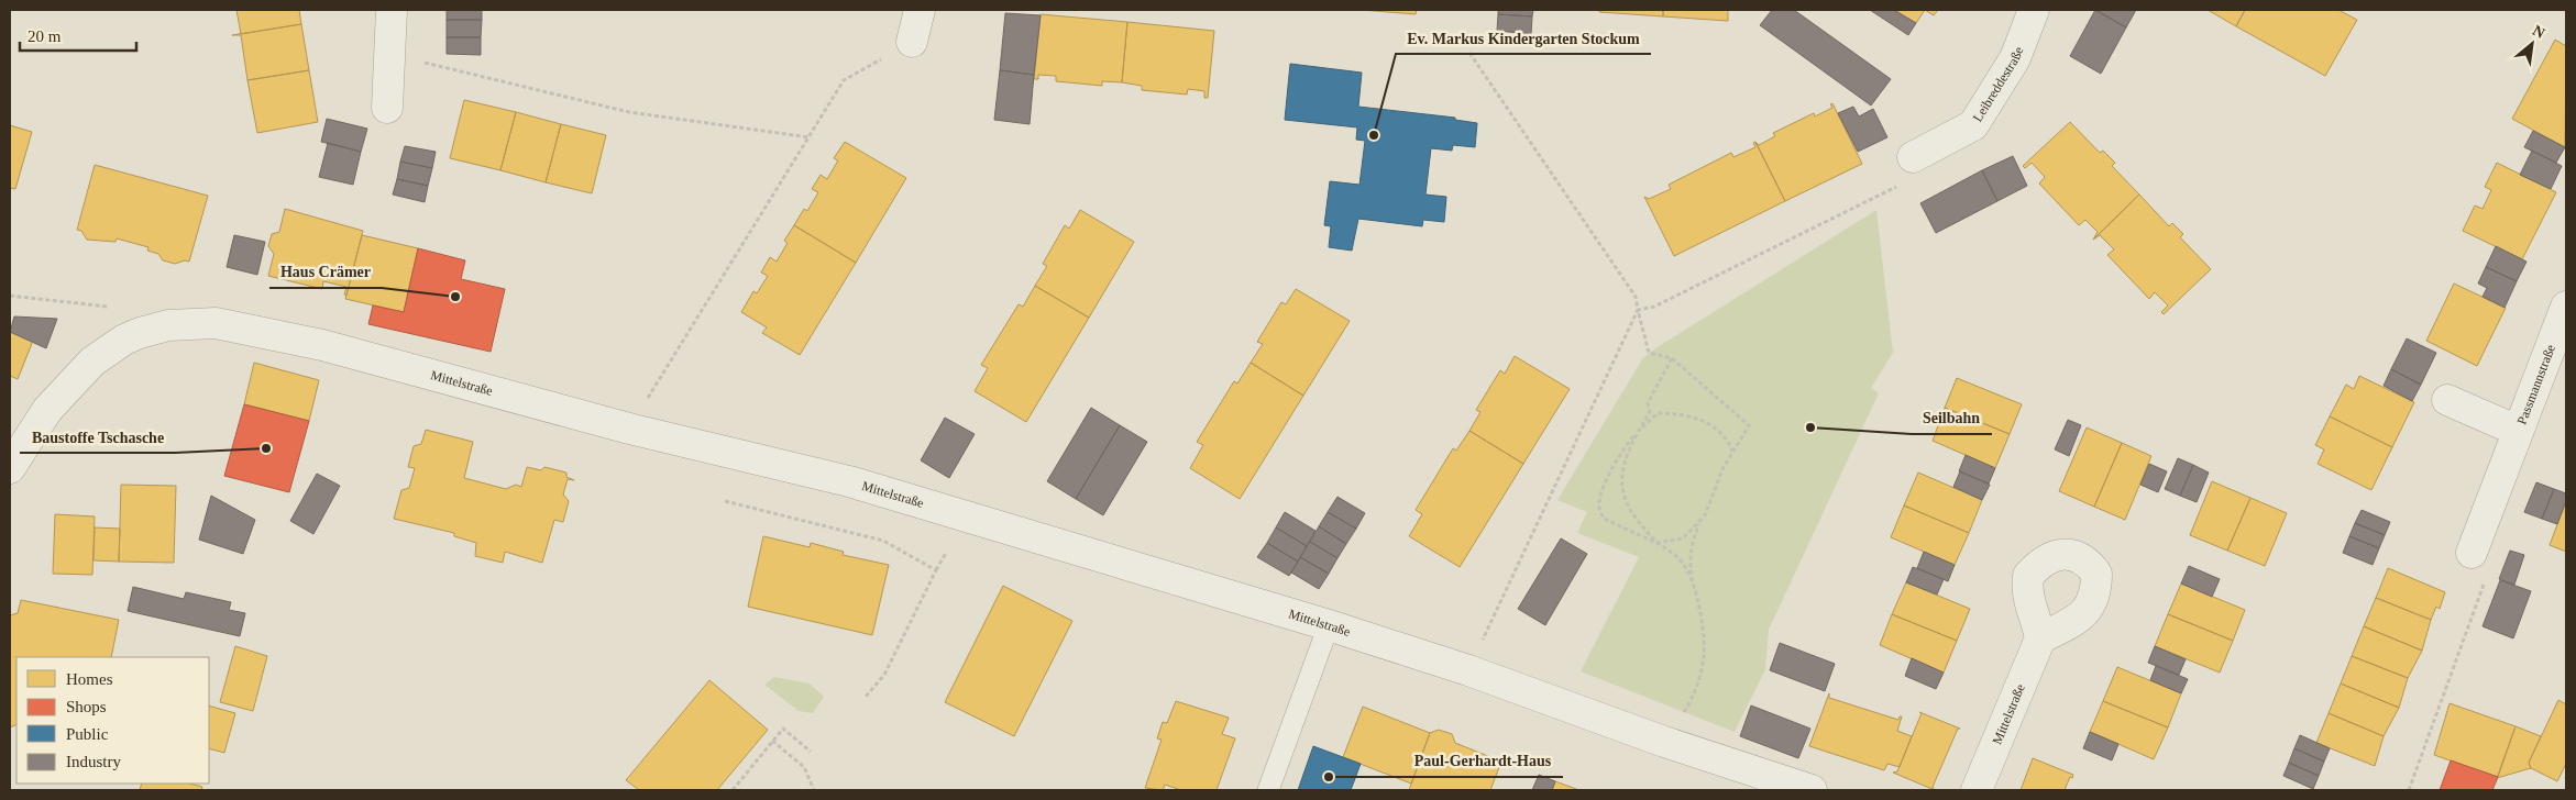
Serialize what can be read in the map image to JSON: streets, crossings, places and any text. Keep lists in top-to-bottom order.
{
  "streets": {
    "street": ["Leibreddestraße", "Mittelstraße", "Passmannstraße"]
  },
  "places": [
    "Ev. Markus Kindergarten Stockum",
    "Haus Crämer",
    "Seilbahn",
    "Baustoffe Tschasche",
    "Paul-Gerhardt-Haus"
  ],
  "legend": [
    "Homes",
    "Shops",
    "Public",
    "Industry"
  ],
  "scale_bar": "20 m",
  "north": "top right"
}
